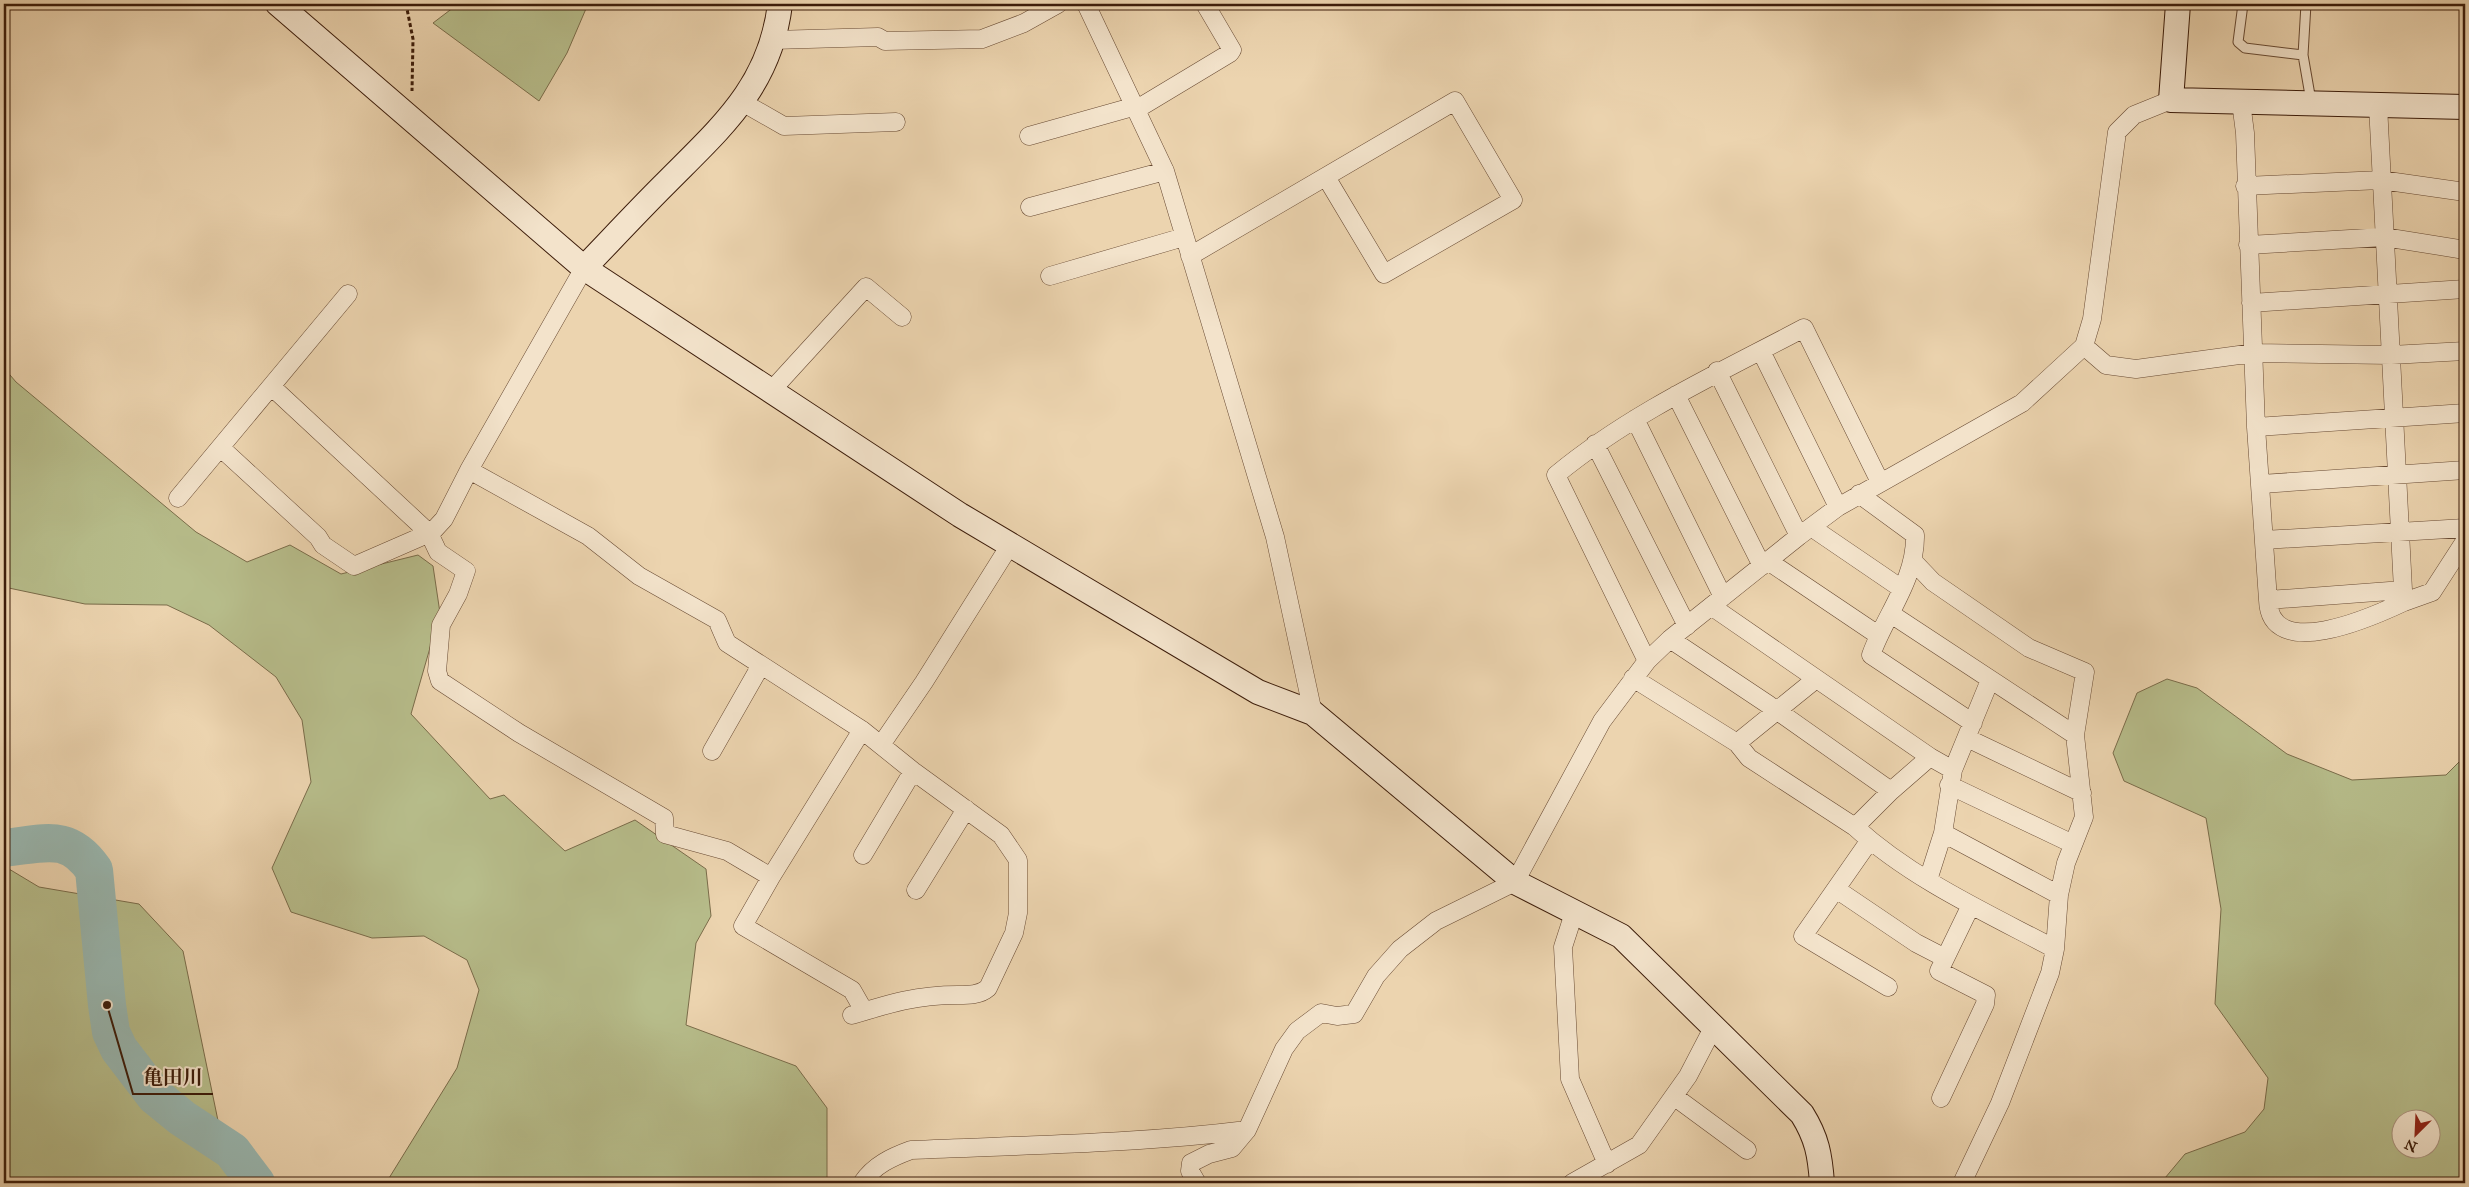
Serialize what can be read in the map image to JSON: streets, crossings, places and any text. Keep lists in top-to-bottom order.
{
  "places": ["亀田川"],
  "north": "bottom left"
}
